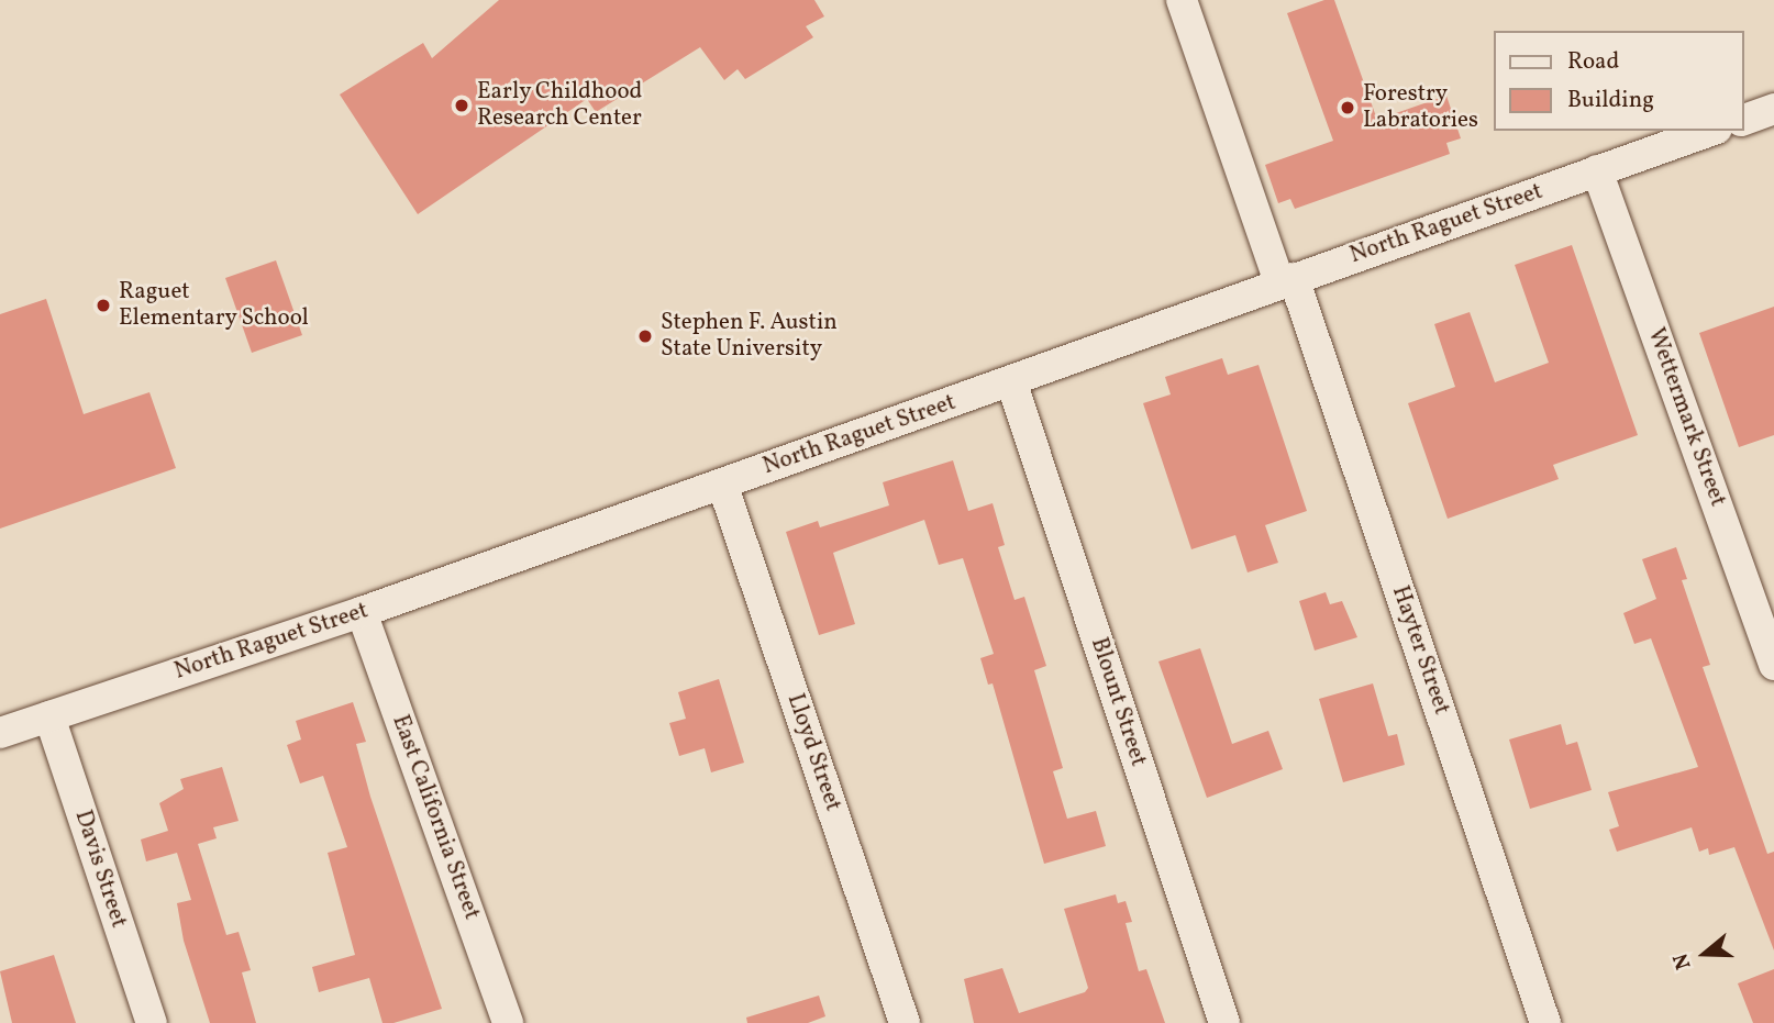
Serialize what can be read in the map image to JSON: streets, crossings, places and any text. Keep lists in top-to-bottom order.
{
  "streets": {
    "street": [
      "North Raguet Street",
      "Wettermark Street",
      "Hayter Street",
      "Blount Street",
      "Lloyd Street",
      "East California Street",
      "Davis Street"
    ]
  },
  "crossings": [
    ["North Raguet Street", "Wettermark Street"],
    ["North Raguet Street", "Hayter Street"],
    ["North Raguet Street", "Blount Street"],
    ["North Raguet Street", "Lloyd Street"],
    ["North Raguet Street", "East California Street"],
    ["North Raguet Street", "Davis Street"]
  ],
  "places": [
    "Early Childhood Research Center",
    "Forestry Labratories",
    "Raguet Elementary School",
    "Stephen F. Austin State University"
  ],
  "legend": ["Road", "Building"],
  "north": "left"
}
